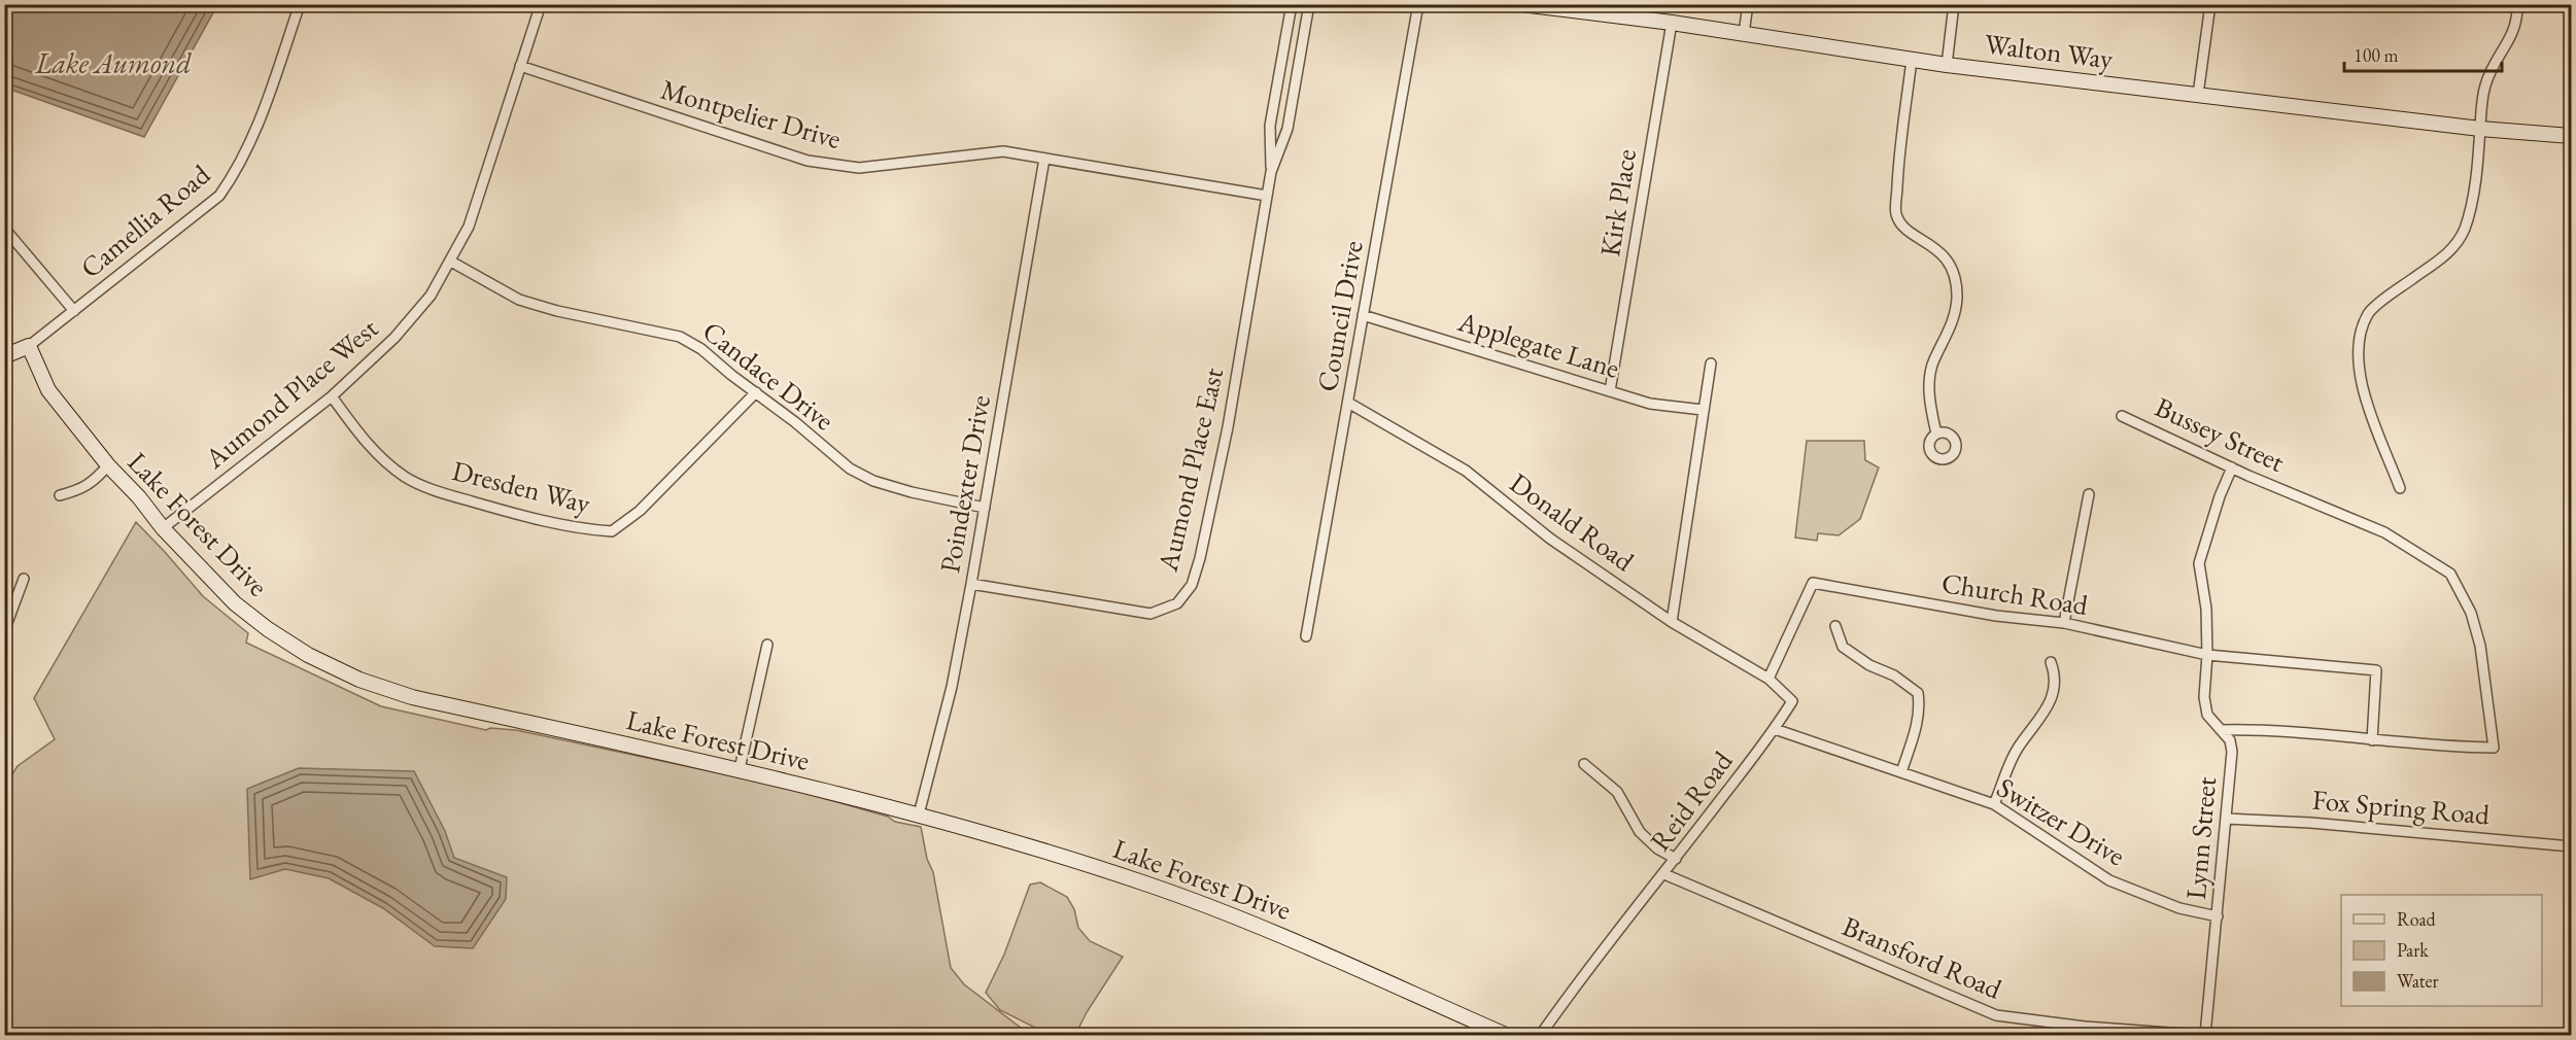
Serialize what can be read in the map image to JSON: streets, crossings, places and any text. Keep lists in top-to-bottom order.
{
  "streets": {
    "street": [
      "Walton Way",
      "Montpelier Drive",
      "Kirk Place",
      "Camellia Road",
      "Council Drive",
      "Applegate Lane",
      "Candace Drive",
      "Aumond Place West",
      "Bussey Street",
      "Aumond Place East",
      "Poindexter Drive",
      "Dresden Way",
      "Donald Road",
      "Lake Forest Drive",
      "Church Road",
      "Reid Road",
      "Fox Spring Road",
      "Switzer Drive",
      "Lynn Street",
      "Bransford Road"
    ]
  },
  "crossings": [
    ["Walton Way", "Kirk Place"],
    ["Montpelier Drive", "Aumond Place West"],
    ["Montpelier Drive", "Aumond Place East"],
    ["Montpelier Drive", "Poindexter Drive"],
    ["Kirk Place", "Applegate Lane"],
    ["Camellia Road", "Lake Forest Drive"],
    ["Council Drive", "Applegate Lane"],
    ["Council Drive", "Donald Road"],
    ["Candace Drive", "Aumond Place West"],
    ["Candace Drive", "Poindexter Drive"],
    ["Candace Drive", "Dresden Way"],
    ["Aumond Place West", "Dresden Way"],
    ["Aumond Place West", "Lake Forest Drive"],
    ["Bussey Street", "Church Road"],
    ["Bussey Street", "Lynn Street"],
    ["Aumond Place East", "Poindexter Drive"],
    ["Poindexter Drive", "Lake Forest Drive"],
    ["Donald Road", "Church Road"],
    ["Donald Road", "Reid Road"],
    ["Church Road", "Reid Road"],
    ["Church Road", "Lynn Street"],
    ["Reid Road", "Switzer Drive"],
    ["Reid Road", "Bransford Road"],
    ["Fox Spring Road", "Lynn Street"],
    ["Switzer Drive", "Lynn Street"],
    ["Lynn Street", "Bransford Road"]
  ],
  "water": ["Lake Aumond"],
  "legend": ["Road", "Park", "Water"],
  "scale_bar": "100 m"
}
